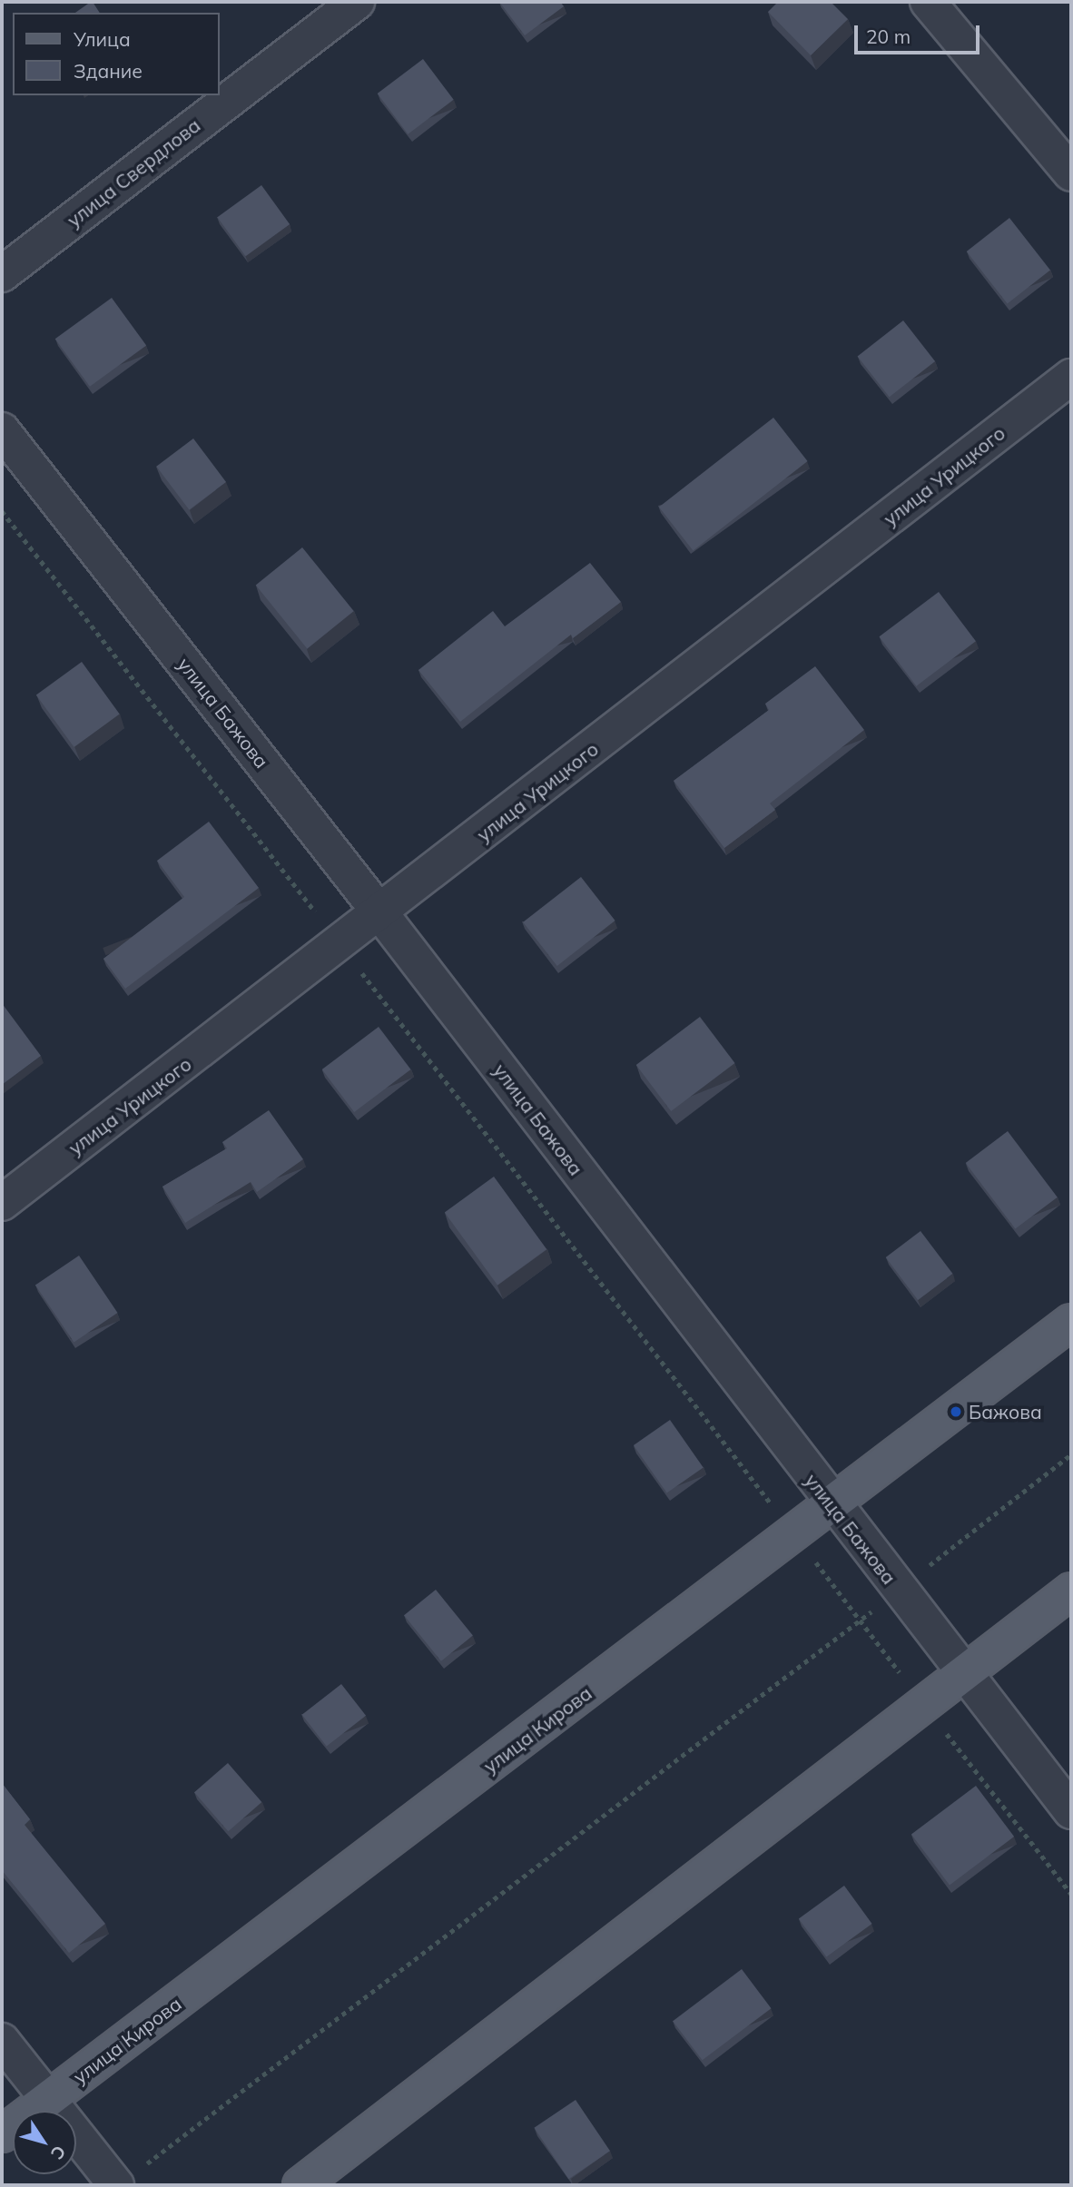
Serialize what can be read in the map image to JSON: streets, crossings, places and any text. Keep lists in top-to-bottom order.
{
  "streets": {
    "main road": ["улица Кирова"],
    "street": ["улица Свердлова", "улица Урицкого", "улица Бажова"]
  },
  "crossings": [
    ["улица Урицкого", "улица Бажова"],
    ["улица Бажова", "улица Кирова"]
  ],
  "places": ["Бажова"],
  "legend": ["Улица", "Здание"],
  "scale_bar": "20 m",
  "north": "bottom right"
}
